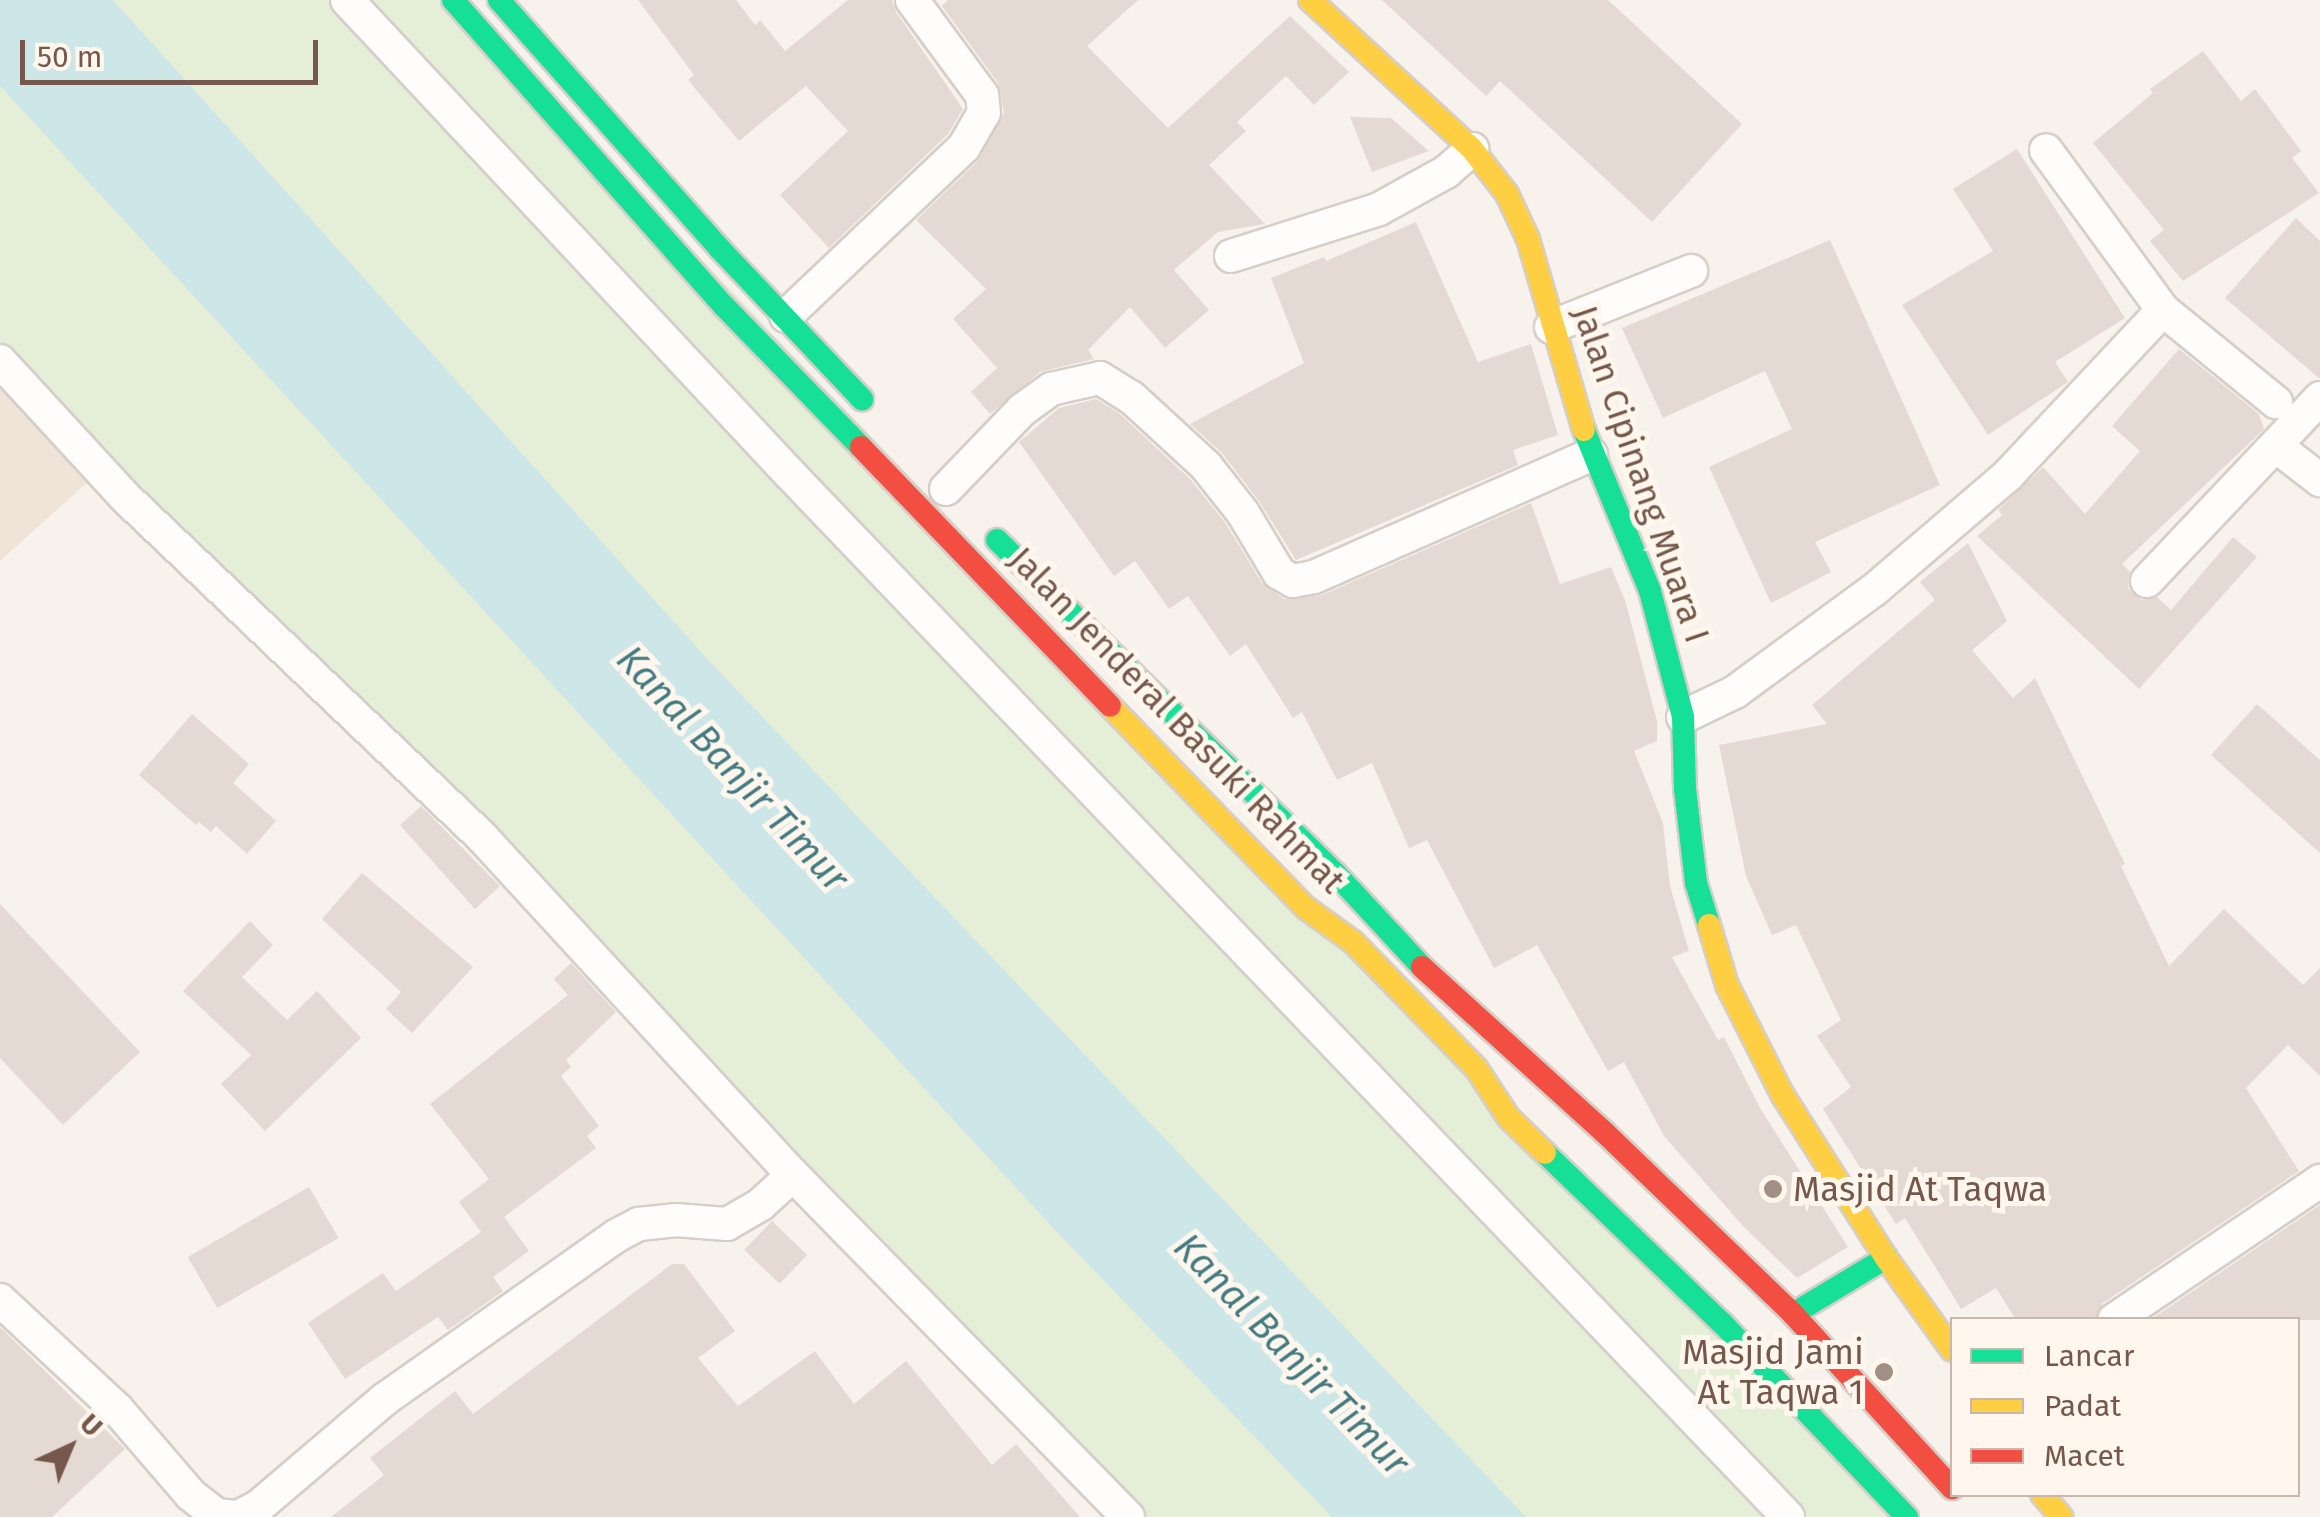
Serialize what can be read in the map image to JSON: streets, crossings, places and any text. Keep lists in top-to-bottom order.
{
  "streets": {
    "main road": ["Jalan Cipinang Muara I", "Jalan Jenderal Basuki Rahmat"]
  },
  "water": ["Kanal Banjir Timur"],
  "places": ["Masjid At Taqwa", "Masjid Jami At Taqwa 1"],
  "legend": ["Lancar", "Padat", "Macet"],
  "scale_bar": "50 m",
  "north": "top right"
}
